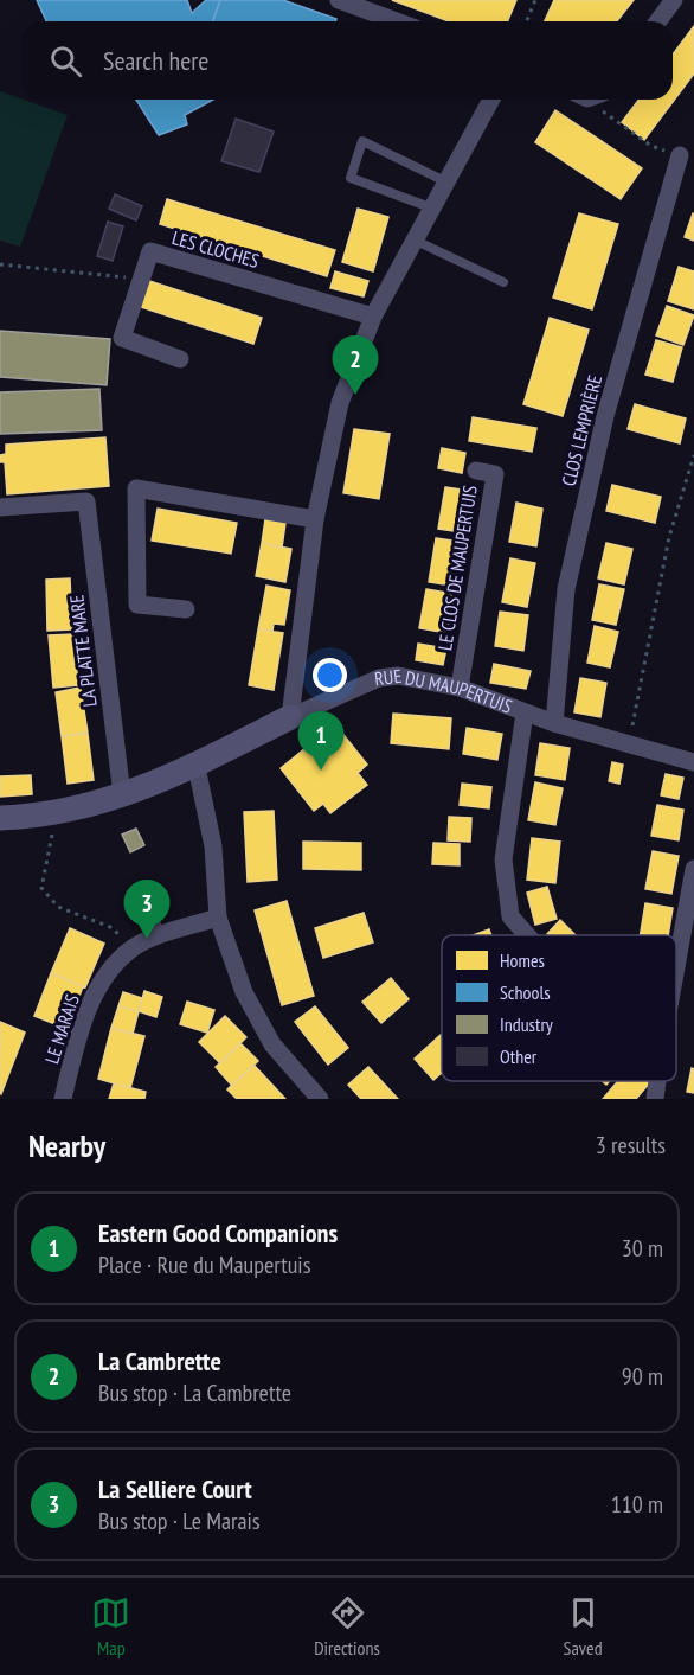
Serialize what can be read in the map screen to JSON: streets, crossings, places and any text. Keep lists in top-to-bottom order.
{
  "streets": {
    "street": [
      "LES CLOCHES",
      "CLOS LEMPRIÈRE",
      "LE CLOS DE MAUPERTUIS",
      "LA PLATTE MARE",
      "RUE DU MAUPERTUIS",
      "LE MARAIS"
    ]
  },
  "crossings": [
    ["CLOS LEMPRIÈRE", "RUE DU MAUPERTUIS"],
    ["LE CLOS DE MAUPERTUIS", "RUE DU MAUPERTUIS"],
    ["LA PLATTE MARE", "RUE DU MAUPERTUIS"]
  ],
  "legend": [
    "Homes",
    "Schools",
    "Industry",
    "Other"
  ],
  "page": {
    "search": "Search here",
    "pins": ["2", "1", "3"],
    "heading": ["Nearby", "3 results"],
    "list": [
      {
        "mark": "1",
        "name": "Eastern Good Companions",
        "note": "Place · Rue du Maupertuis",
        "value": "30 m"
      },
      {
        "mark": "2",
        "name": "La Cambrette",
        "note": "Bus stop · La Cambrette",
        "value": "90 m"
      },
      {
        "mark": "3",
        "name": "La Selliere Court",
        "note": "Bus stop · Le Marais",
        "value": "110 m"
      }
    ],
    "nav": ["Map", "Directions", "Saved"]
  }
}
